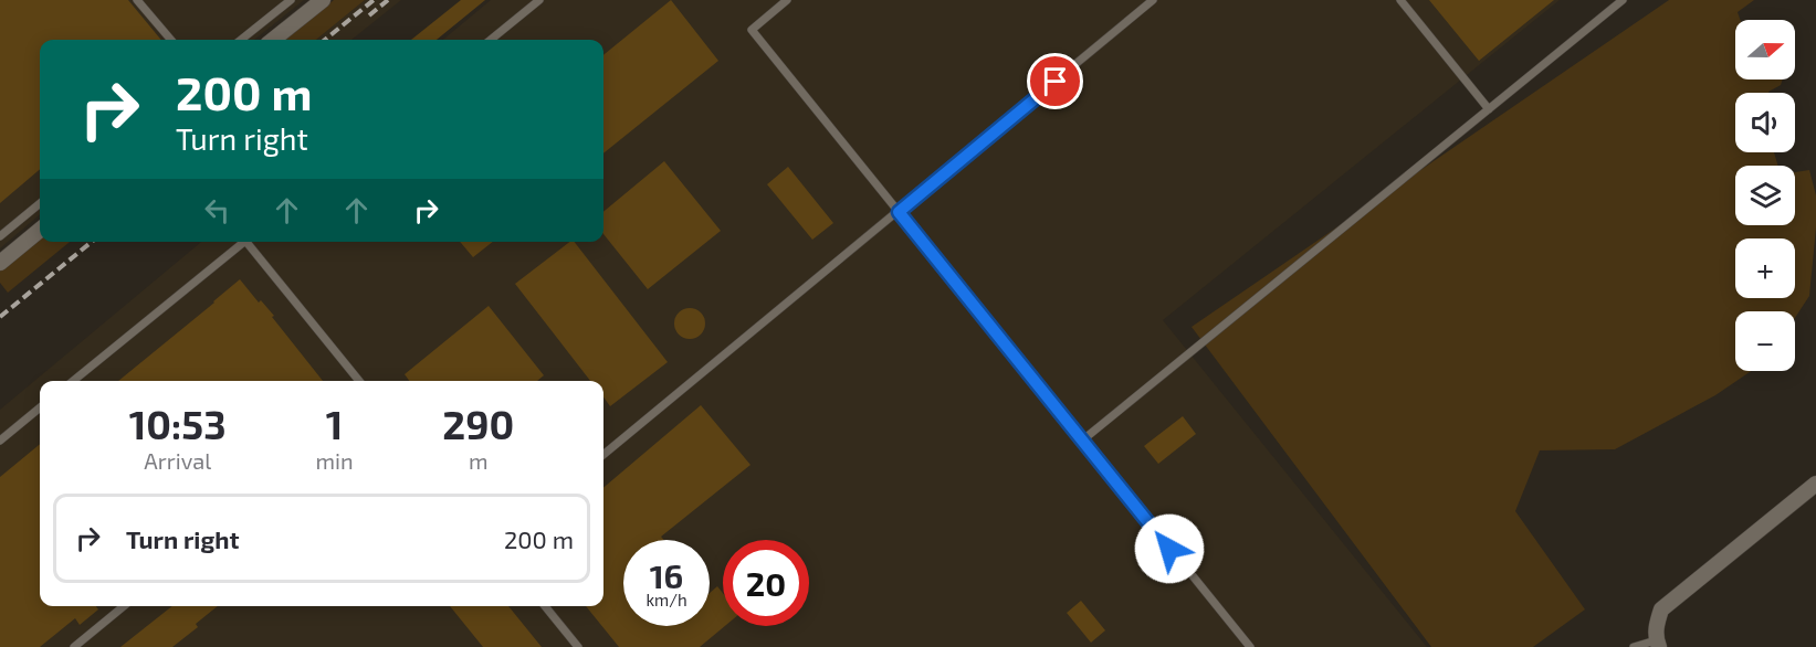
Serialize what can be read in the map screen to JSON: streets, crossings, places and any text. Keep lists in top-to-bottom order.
{
  "north": "right",
  "page": {
    "map_buttons": ["+", "−"],
    "turn": ["200 m", "Turn right"],
    "eta": [
      "10:53",
      "Arrival",
      "1",
      "min",
      "290",
      "m"
    ],
    "list": [
      {
        "name": "Turn right",
        "value": "200 m"
      }
    ],
    "speed": "16 km/h",
    "limit": "20"
  }
}
